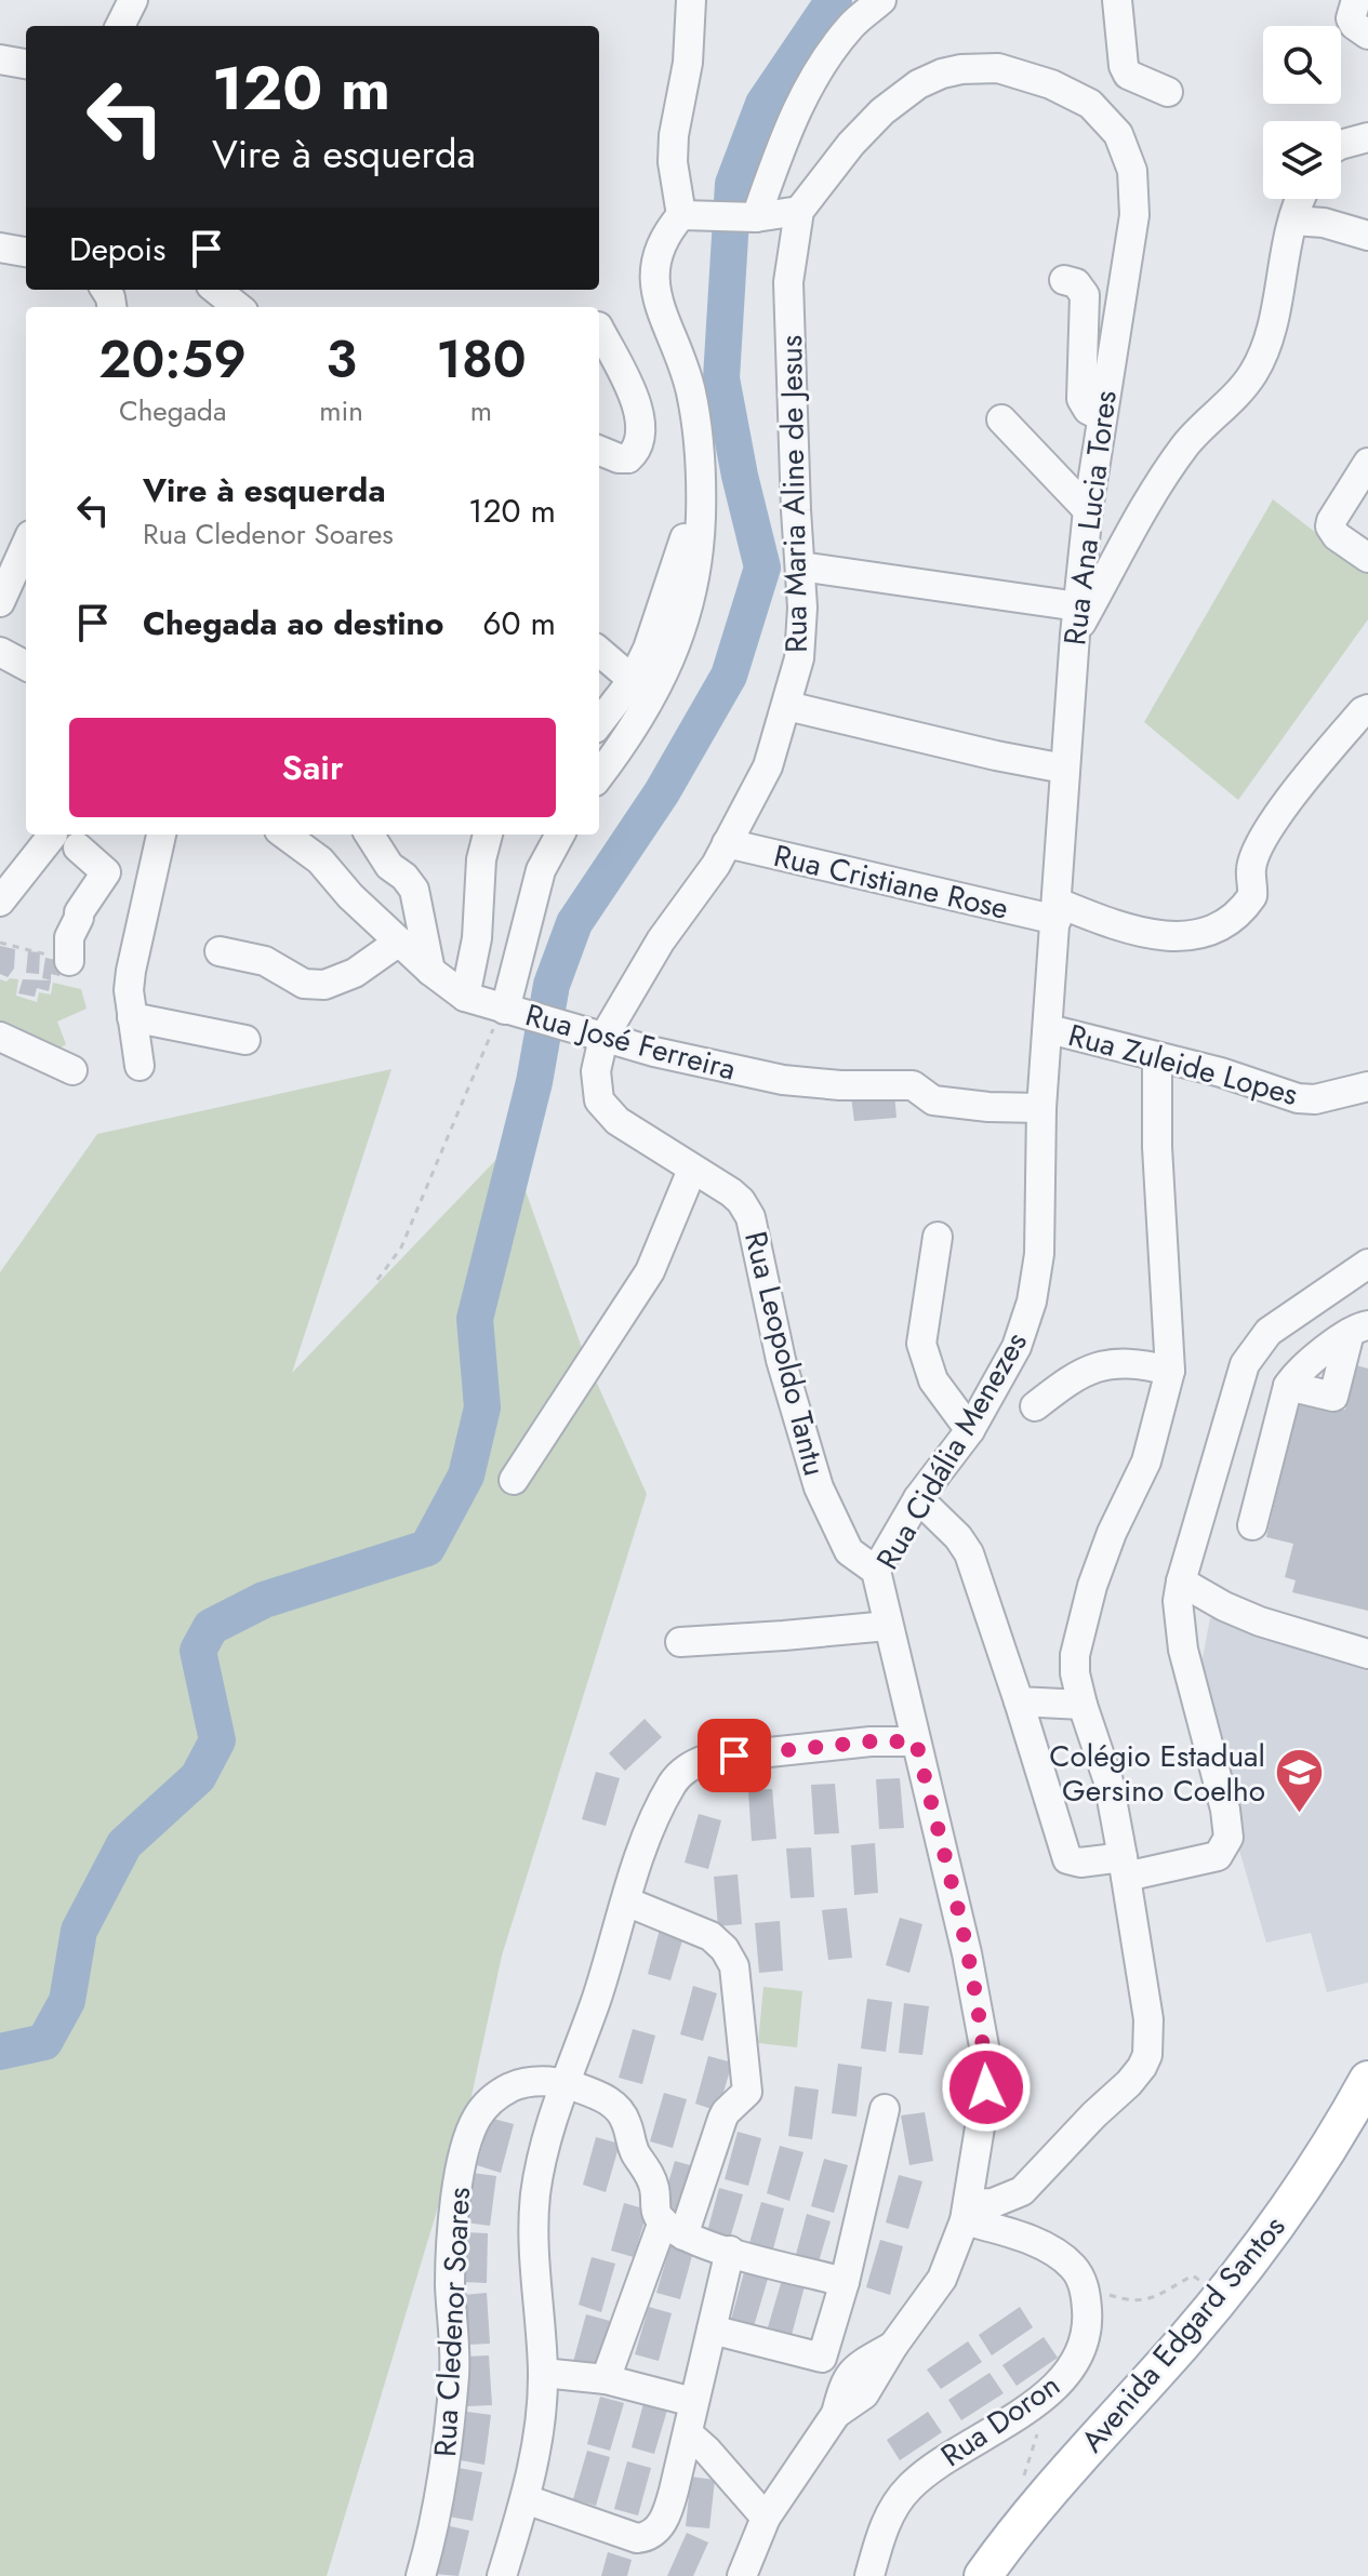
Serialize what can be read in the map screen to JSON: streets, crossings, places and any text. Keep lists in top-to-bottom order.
{
  "streets": {
    "main road": ["Avenida Edgard Santos"],
    "street": [
      "Rua Maria Aline de Jesus",
      "Rua Ana Lucia Tores",
      "Rua Cristiane Rose",
      "Rua José Ferreira",
      "Rua Zuleide Lopes",
      "Rua Leopoldo Tantu",
      "Rua Cidália Menezes",
      "Rua Cledenor Soares",
      "Rua Doron"
    ]
  },
  "crossings": [
    ["Rua Maria Aline de Jesus", "Rua Ana Lucia Tores"],
    ["Rua Maria Aline de Jesus", "Rua Cristiane Rose"],
    ["Rua Maria Aline de Jesus", "Rua José Ferreira"],
    ["Rua Maria Aline de Jesus", "Rua Leopoldo Tantu"],
    ["Rua Ana Lucia Tores", "Rua Cristiane Rose"],
    ["Rua Ana Lucia Tores", "Rua José Ferreira"],
    ["Rua Ana Lucia Tores", "Rua Zuleide Lopes"],
    ["Rua Ana Lucia Tores", "Rua Cidália Menezes"],
    ["Rua José Ferreira", "Rua Leopoldo Tantu"],
    ["Rua Leopoldo Tantu", "Rua Cidália Menezes"],
    ["Rua Cidália Menezes", "Rua Doron"]
  ],
  "places": {
    "school or university": ["Colégio Estadual Gersino Coelho"]
  },
  "page": {
    "turn": ["120 m", "Vire à esquerda"],
    "then": "Depois",
    "eta": [
      "20:59",
      "Chegada",
      "3",
      "min",
      "180",
      "m"
    ],
    "list": [
      {
        "name": "Vire à esquerda",
        "note": "Rua Cledenor Soares",
        "value": "120 m"
      },
      {
        "name": "Chegada ao destino",
        "value": "60 m"
      }
    ],
    "buttons": "Sair"
  }
}
